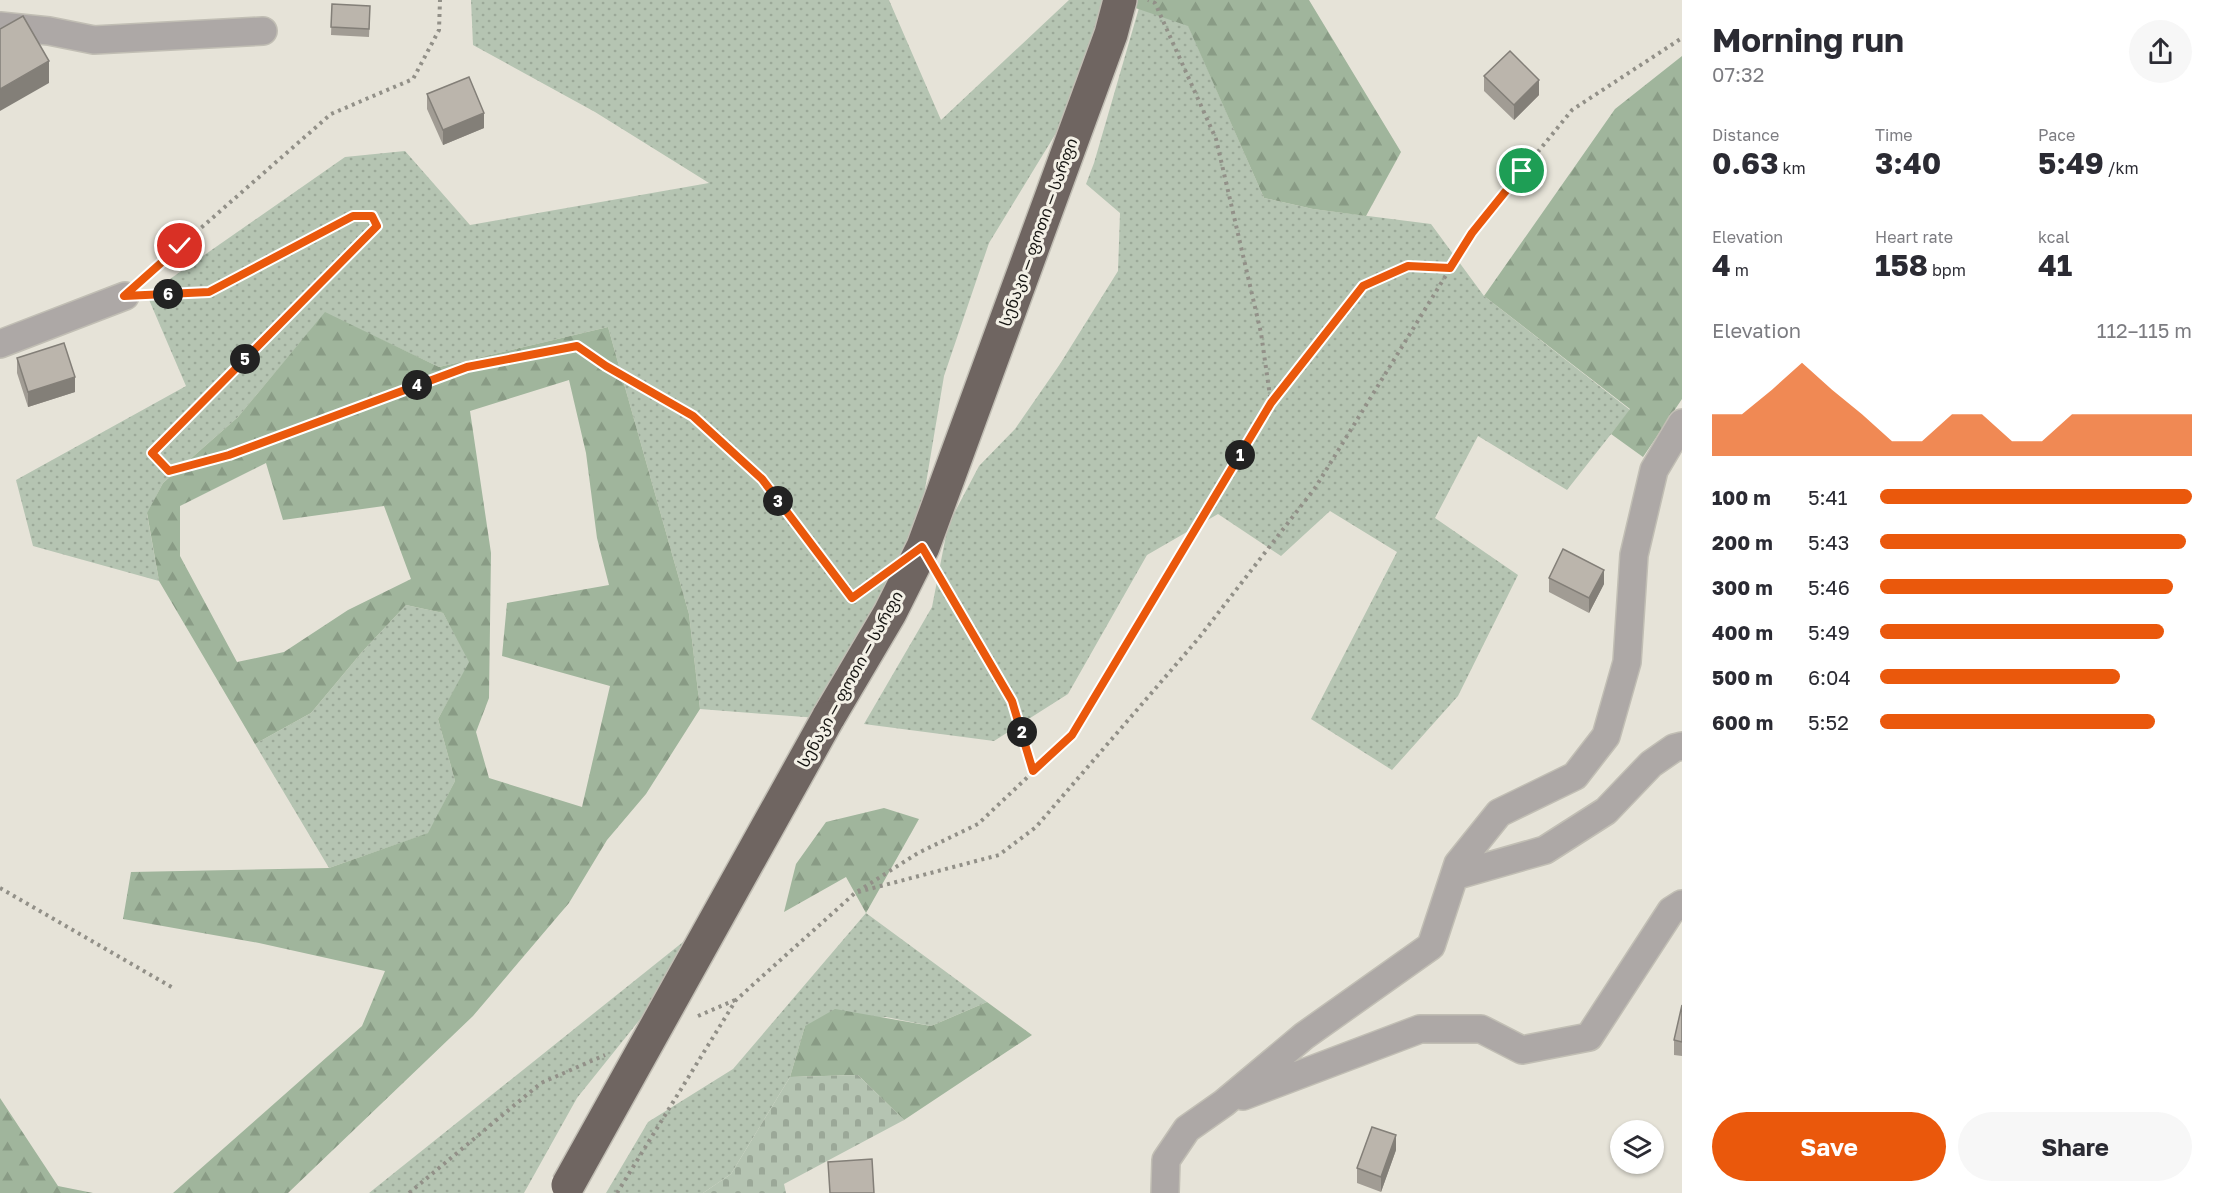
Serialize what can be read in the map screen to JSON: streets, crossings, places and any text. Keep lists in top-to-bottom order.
{
  "streets": {
    "highway": ["სენაკი — ფოთი — სარფი"]
  },
  "page": {
    "heading": ["Morning run", "07:32"],
    "stats": [
      ["Distance", "0.63 km"],
      ["Time", "3:40"],
      ["Pace", "5:49 /km"],
      ["Elevation", "4 m"],
      ["Heart rate", "158 bpm"],
      ["kcal", "41"]
    ],
    "pins": [
      "6",
      "5",
      "4",
      "1",
      "3",
      "2"
    ],
    "chart": ["Elevation", "112–115 m"],
    "list": [
      {
        "name": "100 m",
        "note": "5:41"
      },
      {
        "name": "200 m",
        "note": "5:43"
      },
      {
        "name": "300 m",
        "note": "5:46"
      },
      {
        "name": "400 m",
        "note": "5:49"
      },
      {
        "name": "500 m",
        "note": "6:04"
      },
      {
        "name": "600 m",
        "note": "5:52"
      }
    ],
    "buttons": ["Save", "Share"]
  }
}
